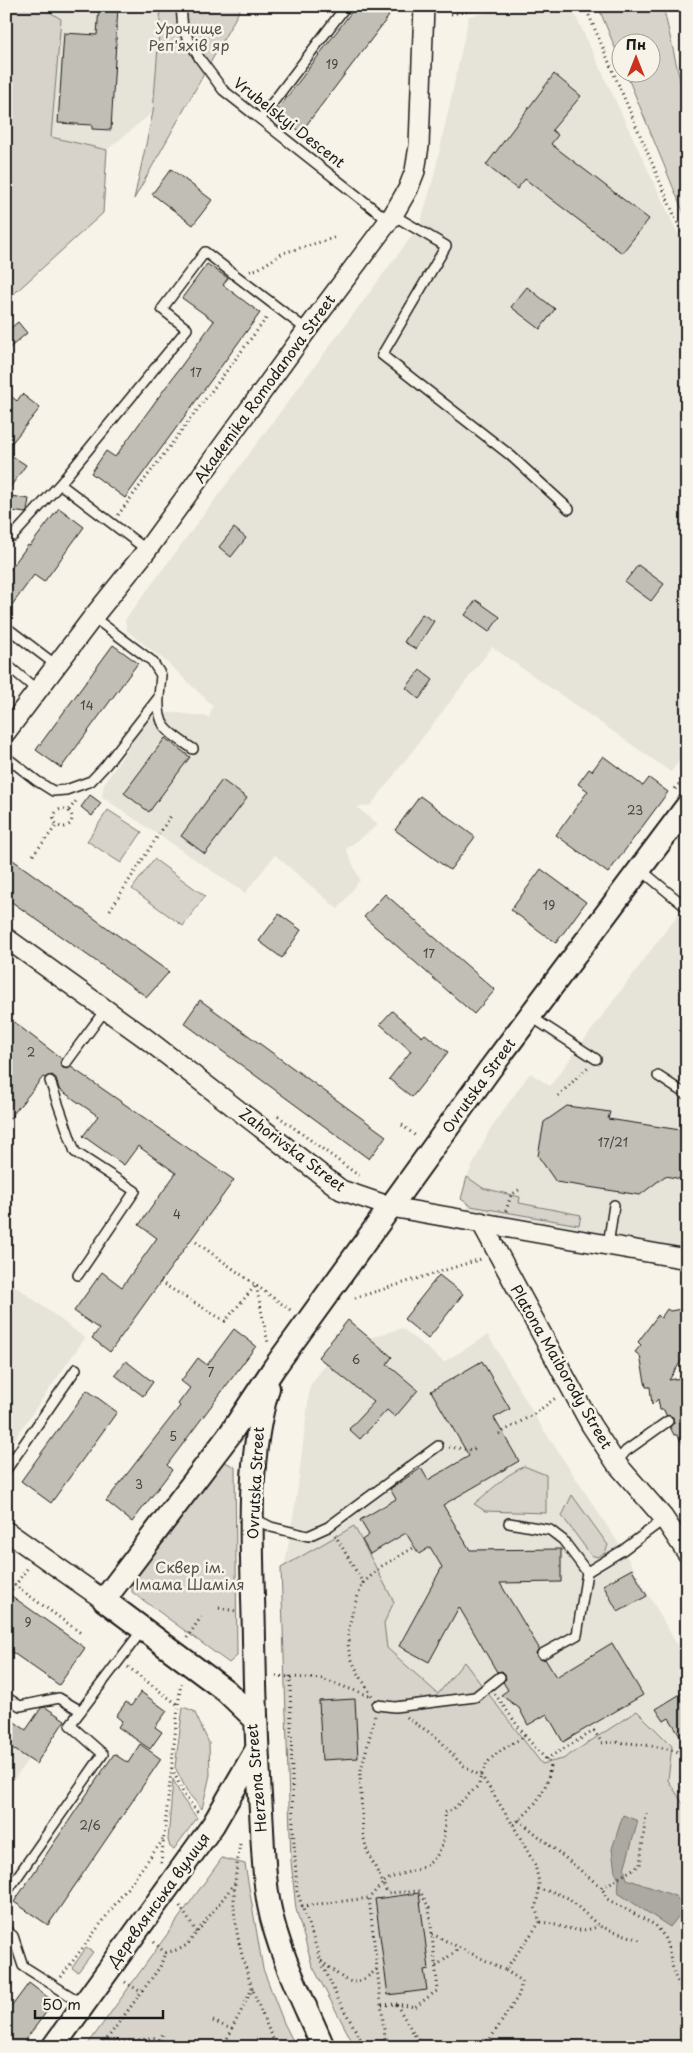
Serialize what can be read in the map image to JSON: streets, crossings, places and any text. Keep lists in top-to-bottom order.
{
  "streets": {
    "street": [
      "Akademika Romodanova Street",
      "Ovrutska Street",
      "Zahorivska Street",
      "Platona Maiborody Street",
      "Herzena Street",
      "Деревлянська вулиця"
    ],
    "lane": ["Vrubelskyi Descent"]
  },
  "crossings": [
    ["Vrubelskyi Descent", "Akademika Romodanova Street"],
    ["Ovrutska Street", "Zahorivska Street"],
    ["Ovrutska Street", "Herzena Street"],
    ["Zahorivska Street", "Platona Maiborody Street"],
    ["Herzena Street", "Деревлянська вулиця"]
  ],
  "parks": ["Урочище Реп'яхів яр", "Сквер ім. Імама Шаміля"],
  "house_numbers": [
    "19",
    "17",
    "14",
    "23",
    "19",
    "17",
    "2",
    "17/21",
    "4",
    "6",
    "7",
    "5",
    "3",
    "9",
    "2/6"
  ],
  "scale_bar": "50 m",
  "north": "top"
}
